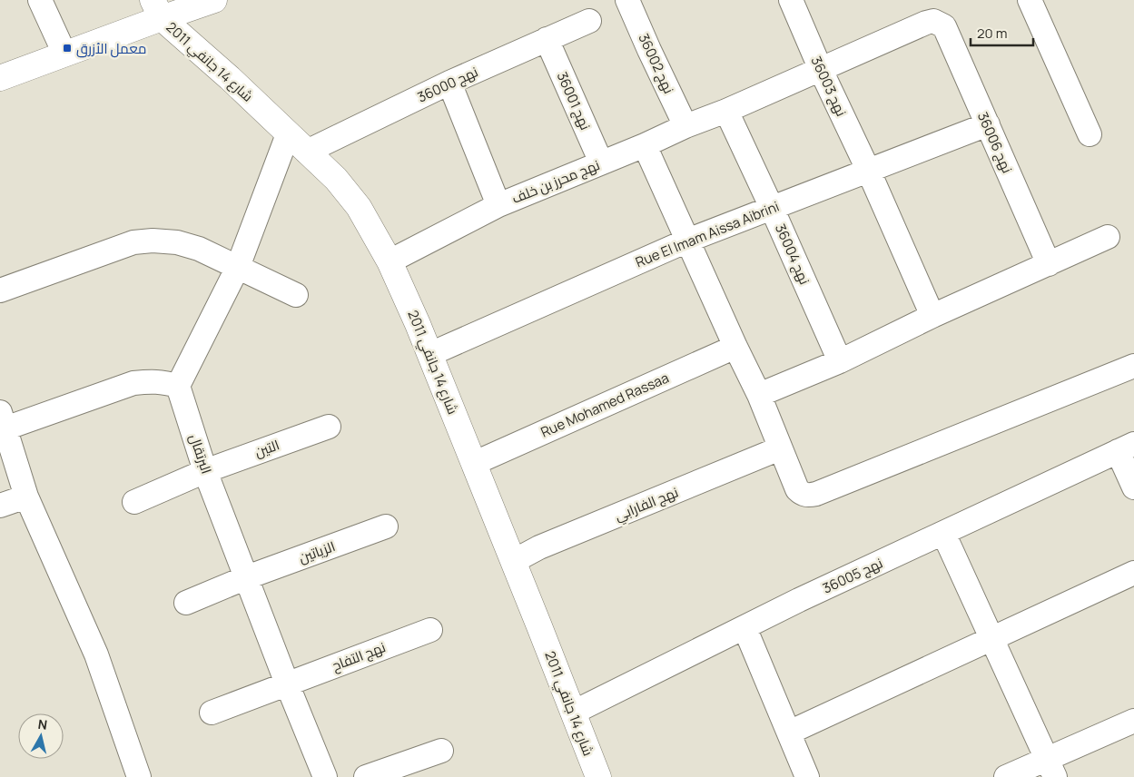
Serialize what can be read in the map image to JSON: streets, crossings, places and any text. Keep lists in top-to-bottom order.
{
  "streets": {
    "street": [
      "شارع 14 جانفي 2011",
      "نهج 36002",
      "نهج 36000",
      "نهج 36003",
      "نهج 36001",
      "نهج 36006",
      "نهج محرز بن خلف",
      "Rue El Imam Aissa Aibrini",
      "نهج 36004",
      "Rue Mohamed Rassaa",
      "التين",
      "البرتقال",
      "نهج الفارابي",
      "الزياتين",
      "نهج 36005",
      "نهج التفاح"
    ]
  },
  "crossings": [
    ["شارع 14 جانفي 2011", "نهج 36000"],
    ["شارع 14 جانفي 2011", "نهج محرز بن خلف"],
    ["شارع 14 جانفي 2011", "Rue El Imam Aissa Aibrini"],
    ["شارع 14 جانفي 2011", "Rue Mohamed Rassaa"],
    ["شارع 14 جانفي 2011", "نهج الفارابي"],
    ["شارع 14 جانفي 2011", "نهج 36005"],
    ["نهج 36002", "نهج محرز بن خلف"],
    ["نهج 36000", "نهج 36001"],
    ["نهج 36003", "نهج محرز بن خلف"],
    ["نهج 36003", "Rue El Imam Aissa Aibrini"],
    ["نهج 36001", "نهج محرز بن خلف"],
    ["نهج 36006", "نهج محرز بن خلف"],
    ["نهج 36006", "Rue El Imam Aissa Aibrini"],
    ["نهج محرز بن خلف", "نهج 36004"],
    ["Rue El Imam Aissa Aibrini", "نهج 36004"],
    ["التين", "البرتقال"],
    ["البرتقال", "الزياتين"],
    ["البرتقال", "نهج التفاح"]
  ],
  "places": {
    "transit": ["معمل الأزرق"]
  },
  "scale_bar": "20 m",
  "north": "top"
}
